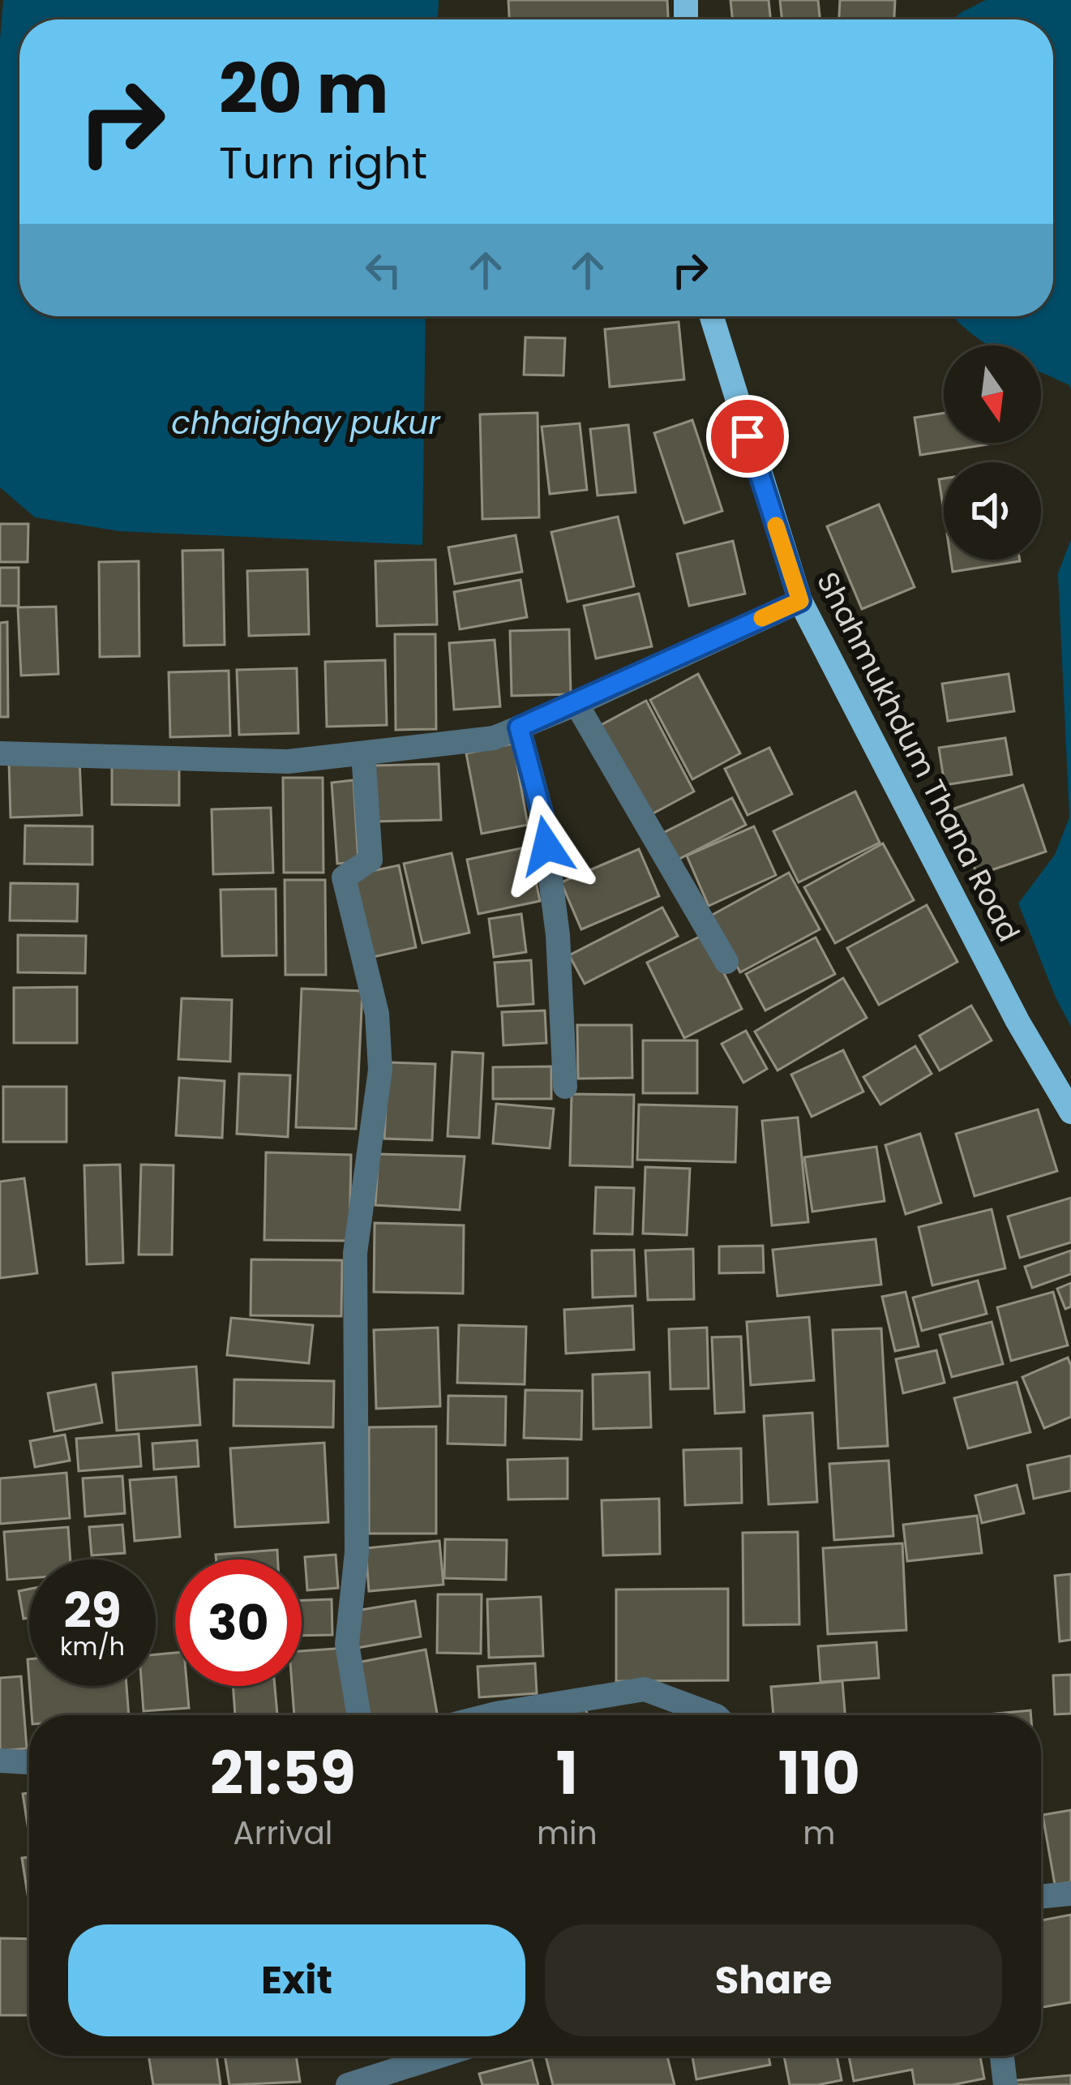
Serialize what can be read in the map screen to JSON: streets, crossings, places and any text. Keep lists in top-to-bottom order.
{
  "streets": {
    "main road": ["Shahmukhdum Thana Road"]
  },
  "water": ["chhaighay pukur"],
  "north": "bottom",
  "page": {
    "turn": ["20 m", "Turn right"],
    "speed": "29 km/h",
    "limit": "30",
    "eta": [
      "21:59",
      "Arrival",
      "1",
      "min",
      "110",
      "m"
    ],
    "buttons": ["Exit", "Share"]
  }
}
